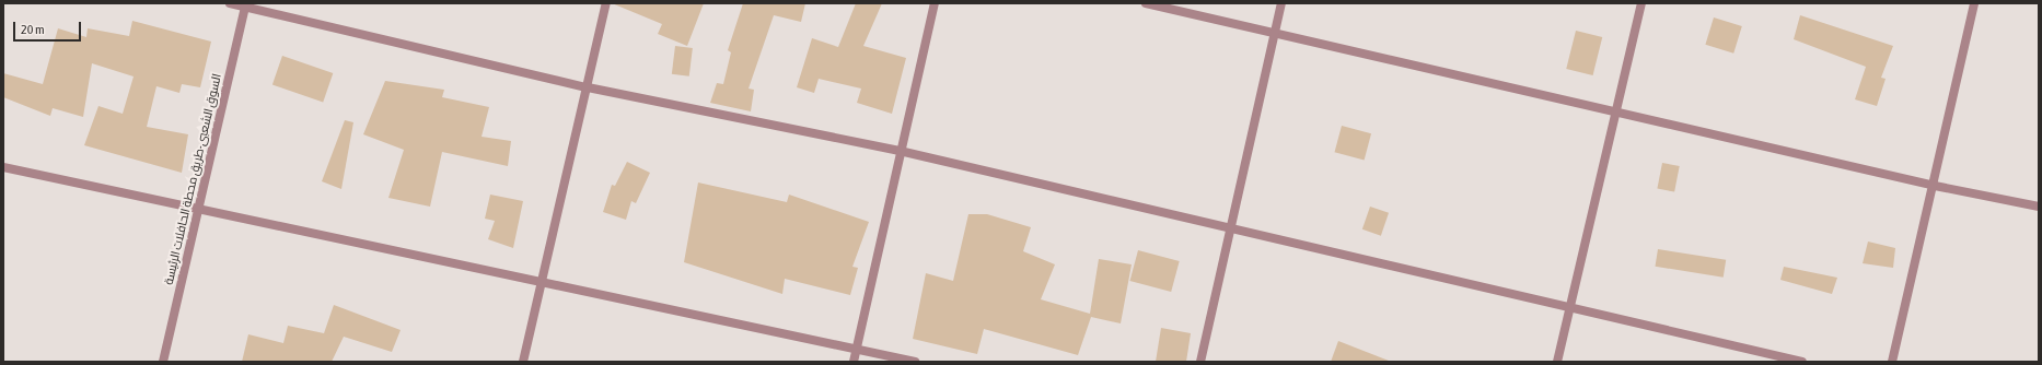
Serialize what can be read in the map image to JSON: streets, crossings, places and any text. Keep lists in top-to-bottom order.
{
  "streets": {
    "street": ["السوق الشعبى-طريق محطة الحافلات الرئيسة"]
  },
  "scale_bar": "20 m"
}
